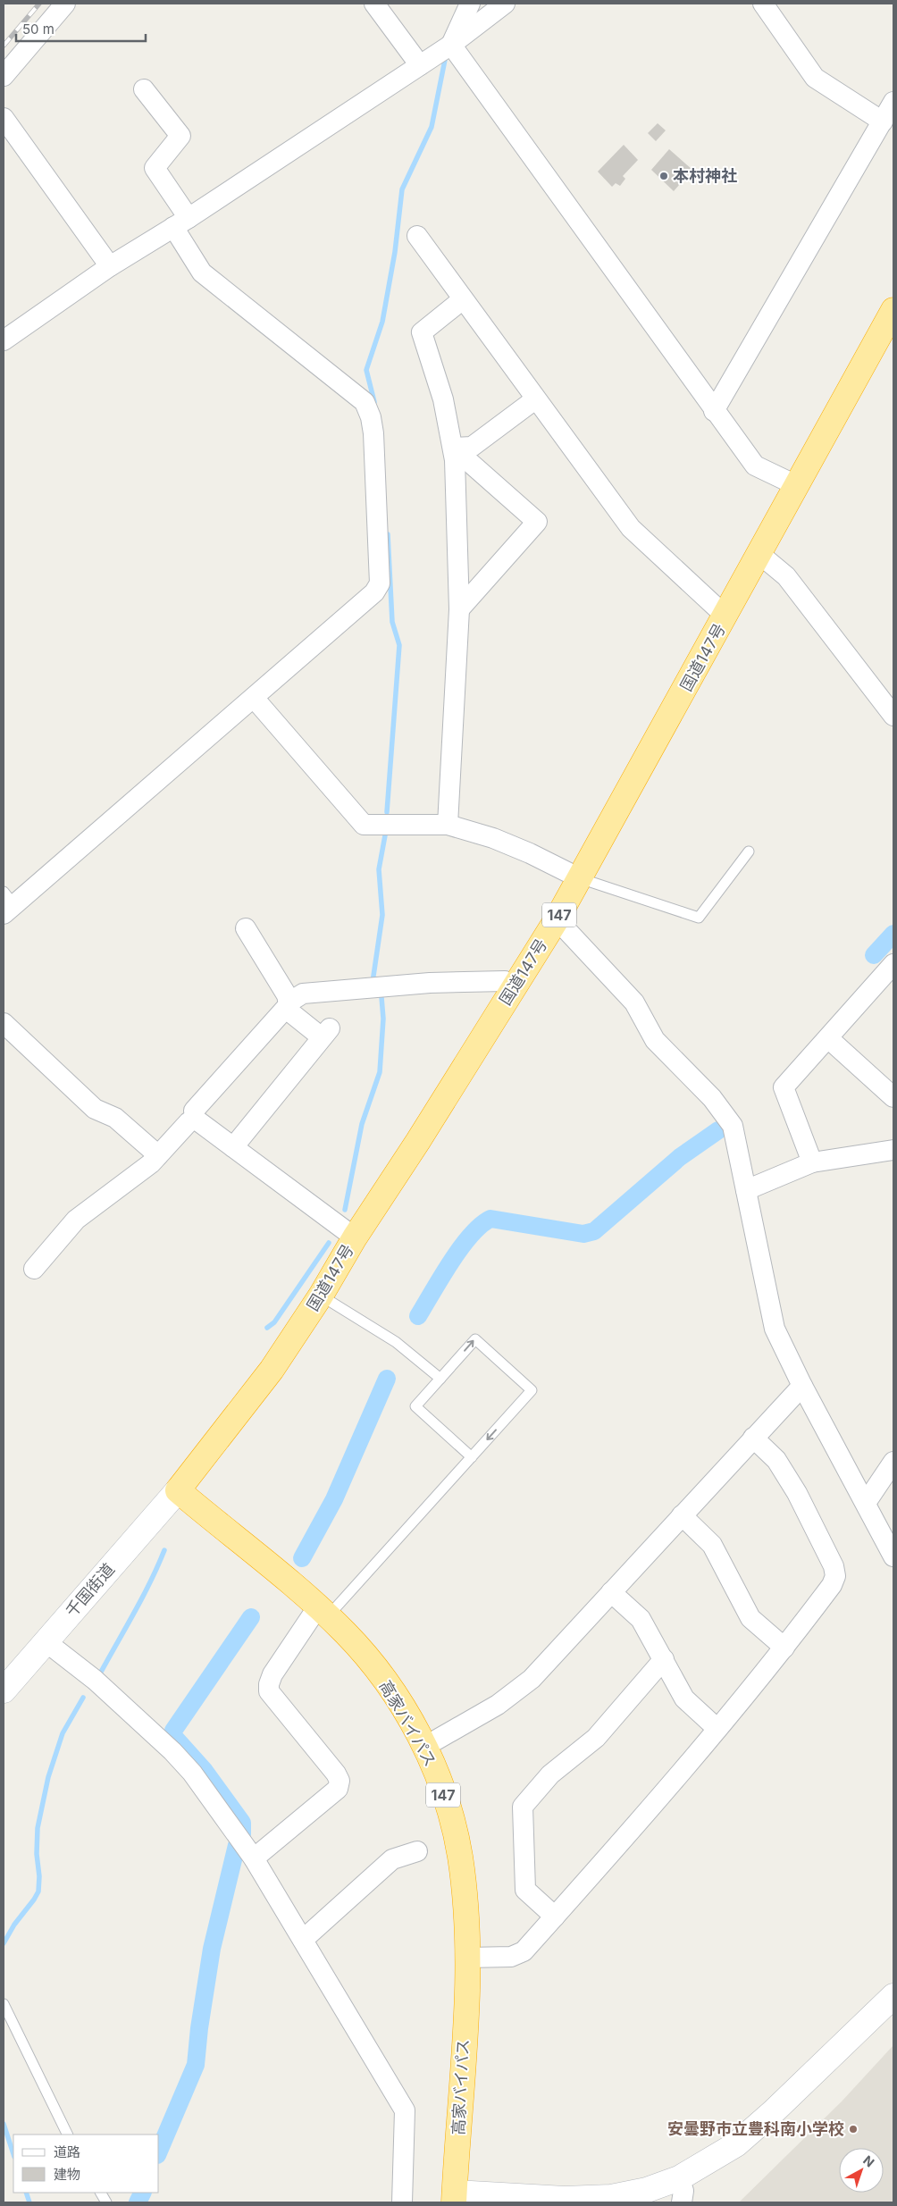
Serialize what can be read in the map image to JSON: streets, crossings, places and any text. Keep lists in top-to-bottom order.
{
  "streets": {
    "highway": ["国道147号", "147", "高家バイパス"],
    "street": ["千国街道"]
  },
  "crossings": [
    ["国道147号", "千国街道"],
    ["国道147号", "高家バイパス"],
    ["千国街道", "高家バイパス"]
  ],
  "places": ["本村神社", "安曇野市立豊科南小学校"],
  "legend": ["道路", "建物"],
  "scale_bar": "50 m",
  "north": "top right"
}
